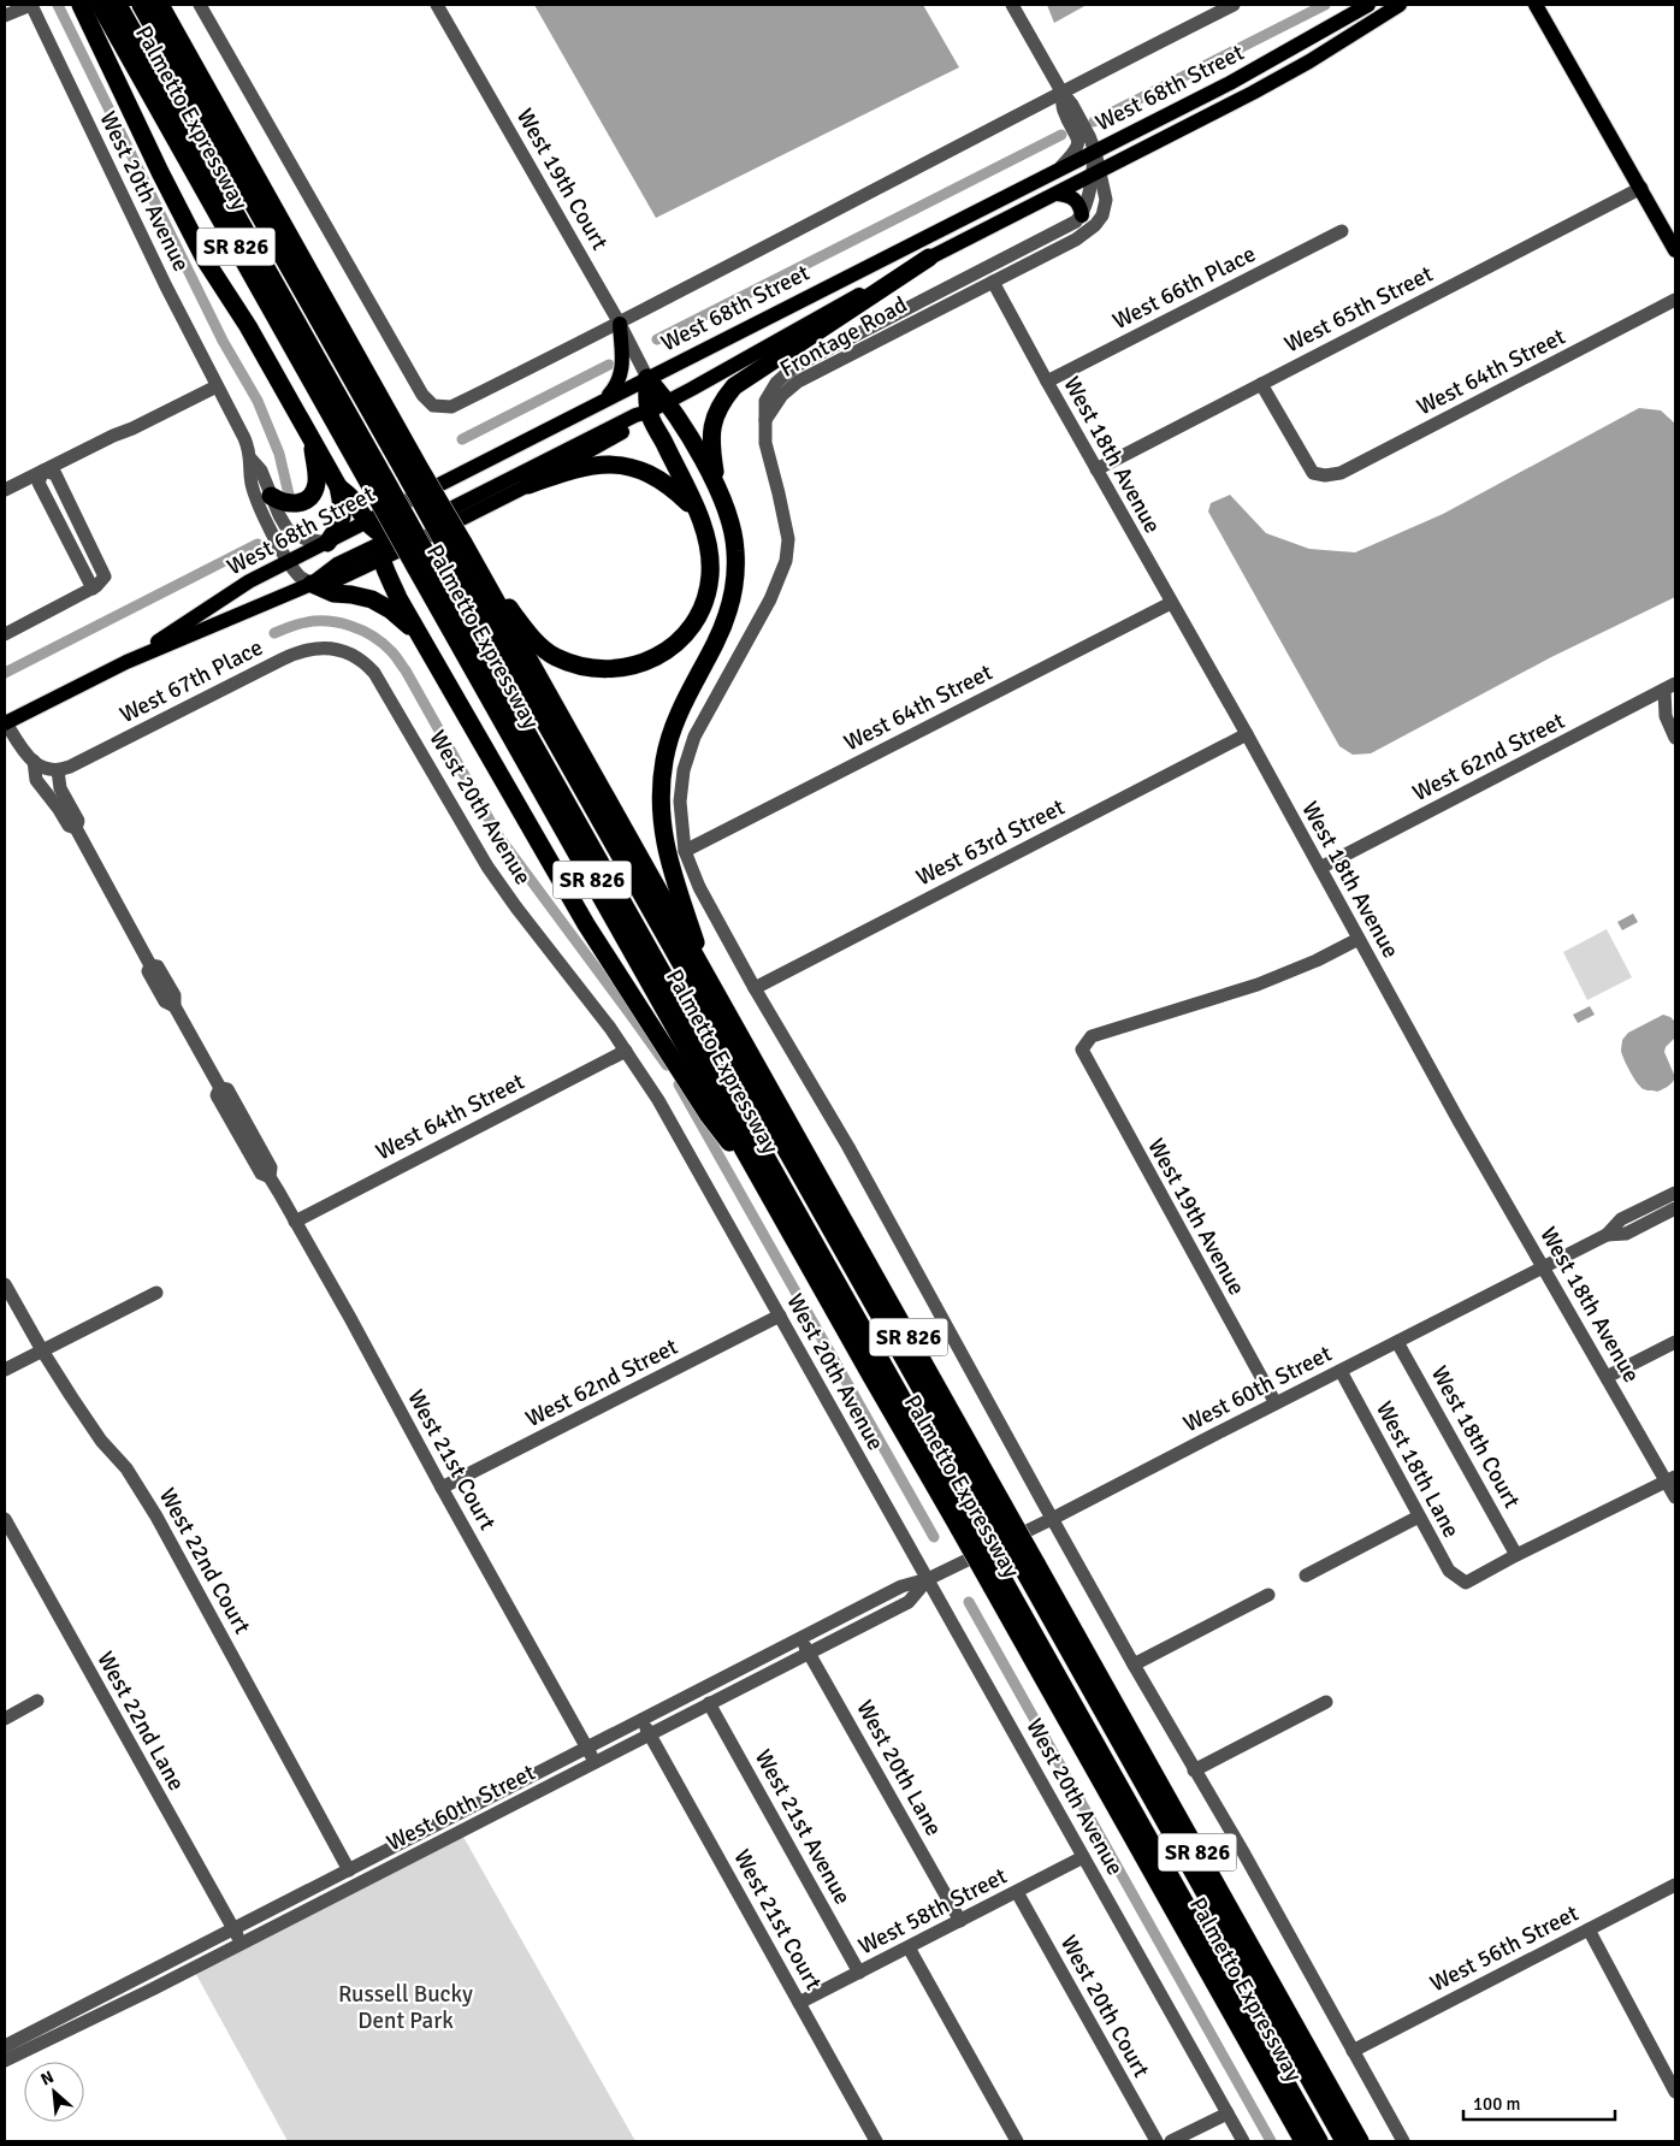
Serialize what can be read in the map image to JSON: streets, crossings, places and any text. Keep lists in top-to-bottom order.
{
  "streets": {
    "highway": ["Palmetto Expressway", "SR 826"],
    "main road": ["West 68th Street"],
    "street": [
      "West 19th Court",
      "West 20th Avenue",
      "West 66th Place",
      "West 65th Street",
      "Frontage Road",
      "West 64th Street",
      "West 18th Avenue",
      "West 67th Place",
      "West 62nd Street",
      "West 63rd Street",
      "West 19th Avenue",
      "West 60th Street",
      "West 18th Court",
      "West 21st Court",
      "West 18th Lane",
      "West 22nd Court",
      "West 22nd Lane",
      "West 20th Lane",
      "West 21st Avenue",
      "West 58th Street",
      "West 56th Street",
      "West 20th Court"
    ]
  },
  "crossings": [
    ["West 68th Street", "West 19th Court"],
    ["West 68th Street", "West 20th Avenue"],
    ["West 68th Street", "Frontage Road"],
    ["West 68th Street", "West 21st Court"],
    ["West 20th Avenue", "West 64th Street"],
    ["West 20th Avenue", "West 67th Place"],
    ["West 20th Avenue", "West 62nd Street"],
    ["West 20th Avenue", "West 60th Street"],
    ["West 20th Avenue", "West 58th Street"],
    ["West 66th Place", "West 18th Avenue"],
    ["West 65th Street", "West 64th Street"],
    ["West 65th Street", "West 18th Avenue"],
    ["Frontage Road", "West 18th Avenue"],
    ["West 64th Street", "West 18th Avenue"],
    ["West 64th Street", "West 21st Court"],
    ["West 18th Avenue", "West 62nd Street"],
    ["West 18th Avenue", "West 63rd Street"],
    ["West 18th Avenue", "West 19th Avenue"],
    ["West 18th Avenue", "West 60th Street"],
    ["West 67th Place", "West 21st Court"],
    ["West 62nd Street", "West 21st Court"],
    ["West 19th Avenue", "West 60th Street"],
    ["West 60th Street", "West 18th Court"],
    ["West 60th Street", "West 21st Court"],
    ["West 60th Street", "West 18th Lane"],
    ["West 60th Street", "West 22nd Court"],
    ["West 60th Street", "West 22nd Lane"],
    ["West 60th Street", "West 20th Lane"],
    ["West 60th Street", "West 21st Avenue"],
    ["West 18th Court", "West 18th Lane"],
    ["West 21st Court", "West 58th Street"],
    ["West 20th Lane", "West 58th Street"],
    ["West 21st Avenue", "West 58th Street"],
    ["West 58th Street", "West 20th Court"]
  ],
  "parks": ["Russell Bucky Dent Park"],
  "scale_bar": "100 m",
  "north": "top left"
}
